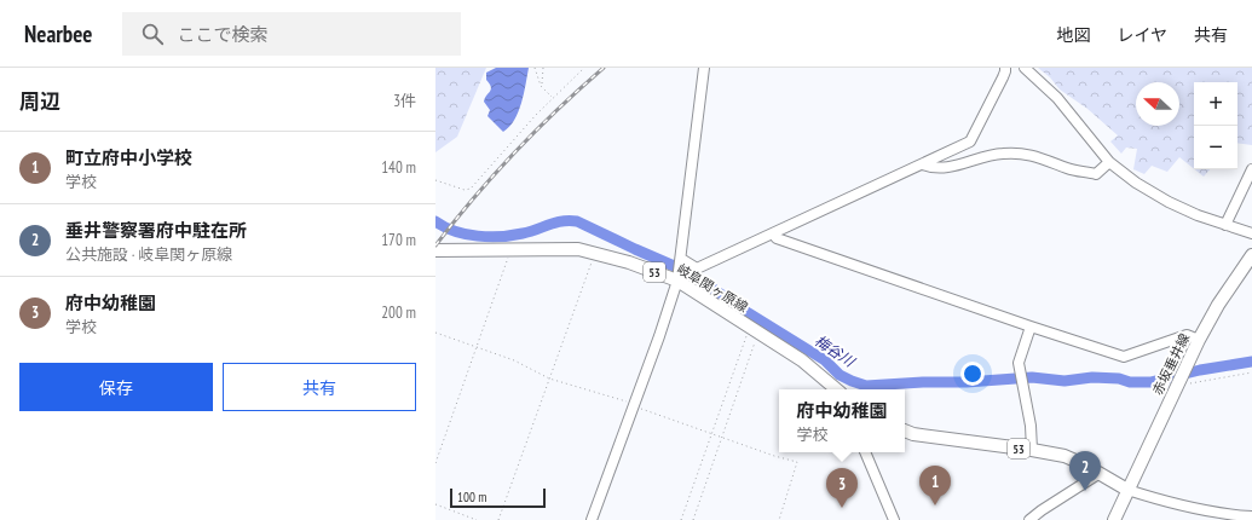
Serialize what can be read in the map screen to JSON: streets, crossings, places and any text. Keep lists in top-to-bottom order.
{
  "streets": {
    "main road": ["53", "岐阜関ヶ原線", "赤坂垂井線"]
  },
  "crossings": [
    ["53", "赤坂垂井線"]
  ],
  "water": ["梅谷川"],
  "scale_bar": "100 m",
  "north": "left",
  "page": {
    "header": "Nearbee",
    "search": "ここで検索",
    "nav": ["地図", "レイヤ", "共有"],
    "heading": ["周辺", "3件"],
    "map_buttons": ["+", "−"],
    "list": [
      {
        "mark": "1",
        "name": "町立府中小学校",
        "note": "学校",
        "value": "140 m"
      },
      {
        "mark": "2",
        "name": "垂井警察署府中駐在所",
        "note": "公共施設 · 岐阜関ヶ原線",
        "value": "170 m"
      },
      {
        "mark": "3",
        "name": "府中幼稚園",
        "note": "学校",
        "value": "200 m"
      }
    ],
    "buttons": ["保存", "共有"],
    "popup": ["府中幼稚園", "学校"],
    "pins": ["2", "1", "3"],
    "scale": "100 m"
  }
}
